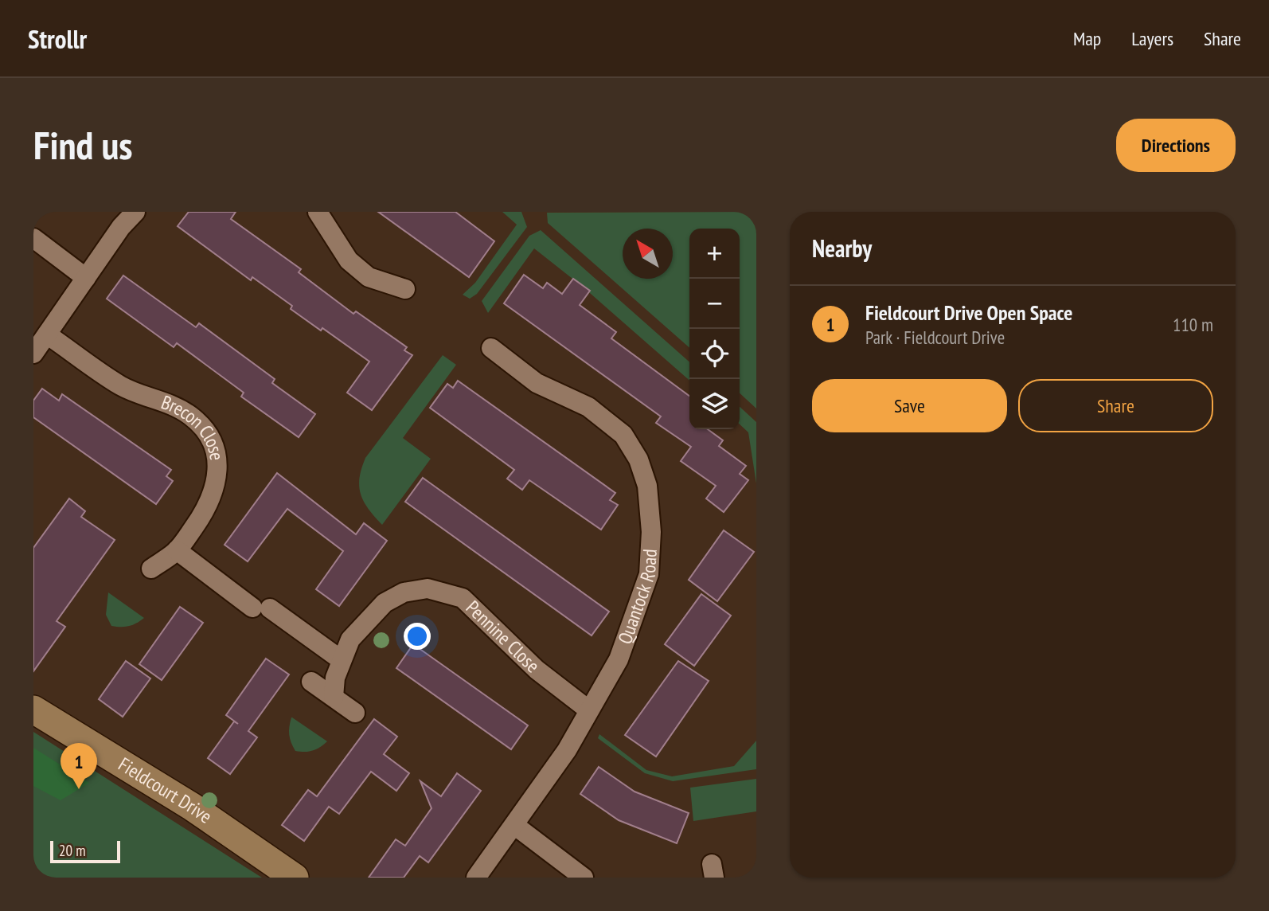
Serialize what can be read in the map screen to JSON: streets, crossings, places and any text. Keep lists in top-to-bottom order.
{
  "streets": {
    "street": [
      "Brecon Close",
      "Quantock Road",
      "Pennine Close",
      "Fieldcourt Drive"
    ]
  },
  "crossings": [
    ["Quantock Road", "Pennine Close"]
  ],
  "scale_bar": "20 m",
  "north": "top left",
  "page": {
    "header": "Strollr",
    "nav": ["Map", "Layers", "Share"],
    "buttons": [
      "Directions",
      ["Save", "Share"]
    ],
    "title": "Find us",
    "heading": "Nearby",
    "map_buttons": ["+", "−"],
    "list": [
      {
        "mark": "1",
        "name": "Fieldcourt Drive Open Space",
        "note": "Park · Fieldcourt Drive",
        "value": "110 m"
      }
    ],
    "pins": "1",
    "scale": "20 m"
  }
}
